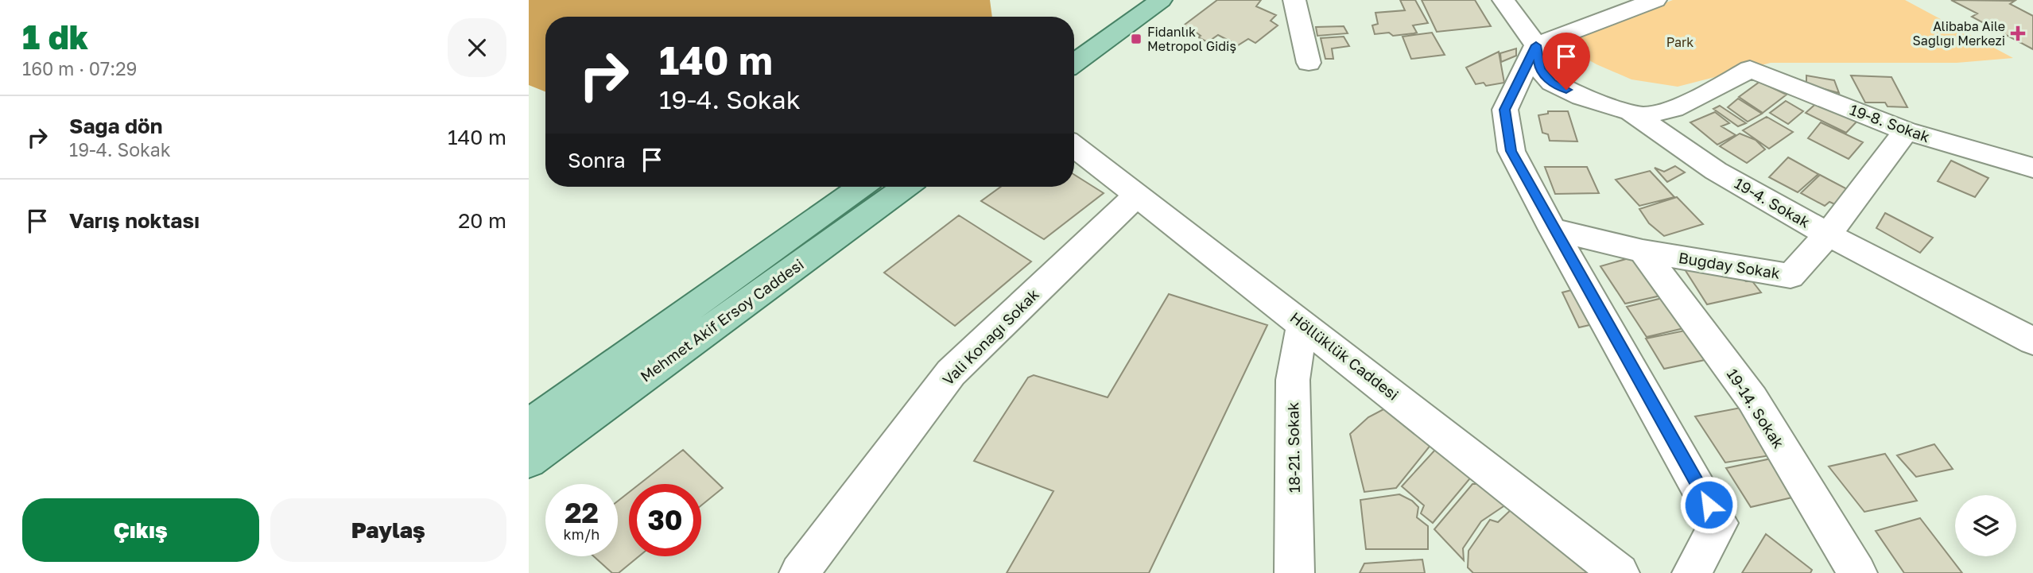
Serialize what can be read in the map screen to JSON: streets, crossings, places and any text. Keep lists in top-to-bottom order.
{
  "streets": {
    "main road": ["Mehmet Akif Ersoy Caddesi"],
    "street": [
      "19-8. Sokak",
      "19-4. Sokak",
      "Buğday Sokak",
      "Vali Konağı Sokak",
      "Höllüklük Caddesi",
      "19-14. Sokak",
      "18-21. Sokak"
    ]
  },
  "crossings": [
    ["19-8. Sokak", "19-4. Sokak"],
    ["19-8. Sokak", "Buğday Sokak"],
    ["19-4. Sokak", "Buğday Sokak"],
    ["Buğday Sokak", "19-14. Sokak"],
    ["Vali Konağı Sokak", "Höllüklük Caddesi"],
    ["Höllüklük Caddesi", "18-21. Sokak"]
  ],
  "parks": ["Park"],
  "places": {
    "health": ["Alibaba Aile Sağlığı Merkezi"],
    "transit": ["Fidanlık Metropol Gidiş"]
  },
  "page": {
    "heading": ["1 dk", "160 m · 07:29"],
    "turn": ["140 m", "19-4. Sokak"],
    "list": [
      {
        "name": "Sağa dön",
        "note": "19-4. Sokak",
        "value": "140 m"
      },
      {
        "name": "Varış noktası",
        "value": "20 m"
      }
    ],
    "then": "Sonra",
    "speed": "22 km/h",
    "limit": "30",
    "buttons": ["Çıkış", "Paylaş"]
  }
}
